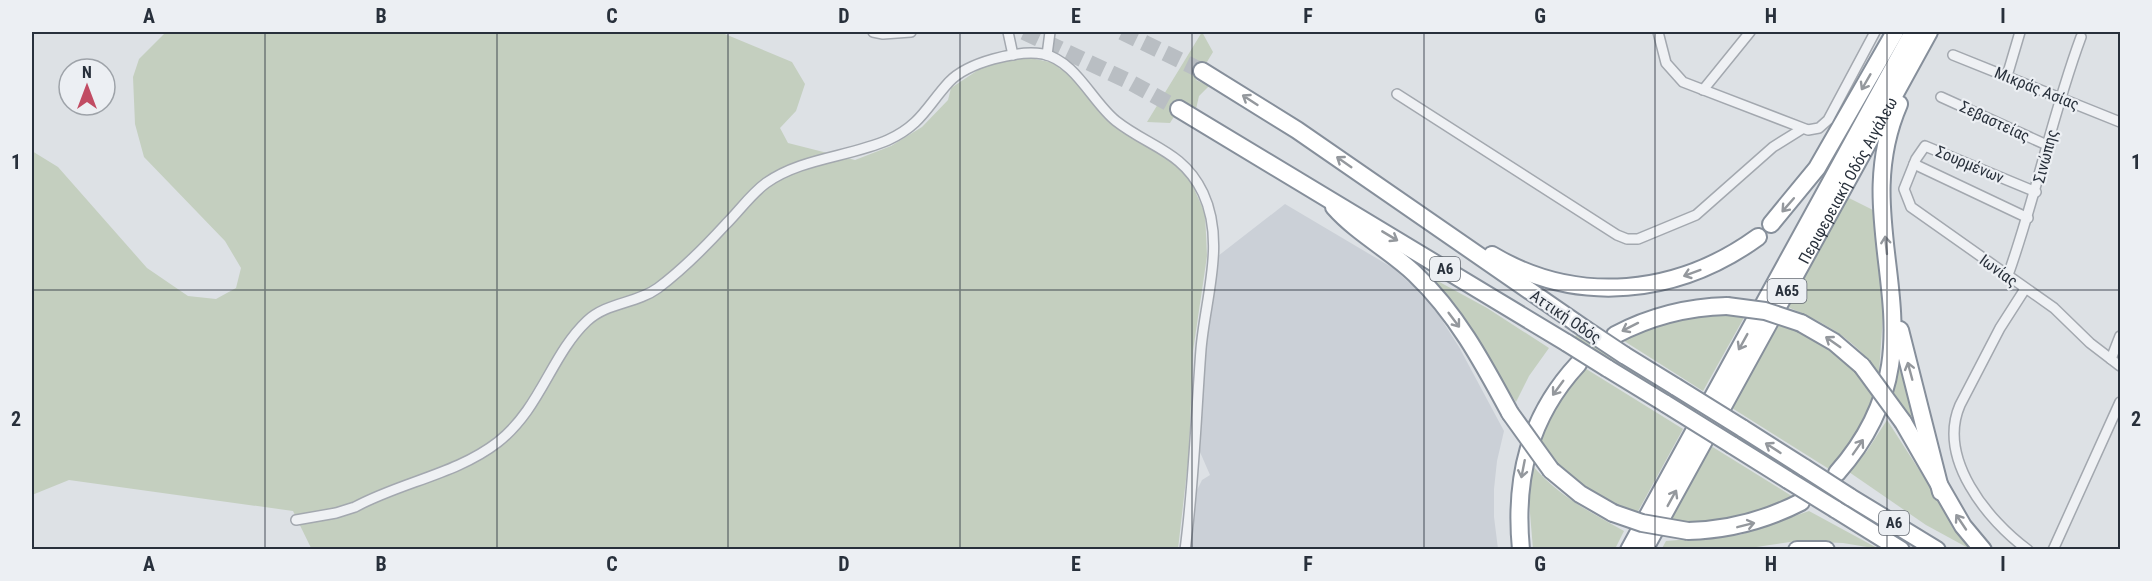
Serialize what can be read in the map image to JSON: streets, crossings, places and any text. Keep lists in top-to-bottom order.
{
  "streets": {
    "highway": [
      "Περιφερειακή Οδός Αιγάλεω",
      "Α6",
      "Α65",
      "Αττική Οδός"
    ],
    "street": [
      "Μικράς Ασίας",
      "Σεβαστείας",
      "Σινώπης",
      "Σουρμένων",
      "Ιωνίας"
    ]
  },
  "crossings": [
    ["Μικράς Ασίας", "Σινώπης"],
    ["Σεβαστείας", "Σινώπης"],
    ["Σινώπης", "Σουρμένων"],
    ["Σινώπης", "Ιωνίας"],
    ["Σουρμένων", "Ιωνίας"]
  ],
  "north": "top",
  "grid": {
    "columns": [
      "A",
      "B",
      "C",
      "D",
      "E",
      "F",
      "G",
      "H",
      "I"
    ],
    "rows": ["1", "2"]
  }
}
